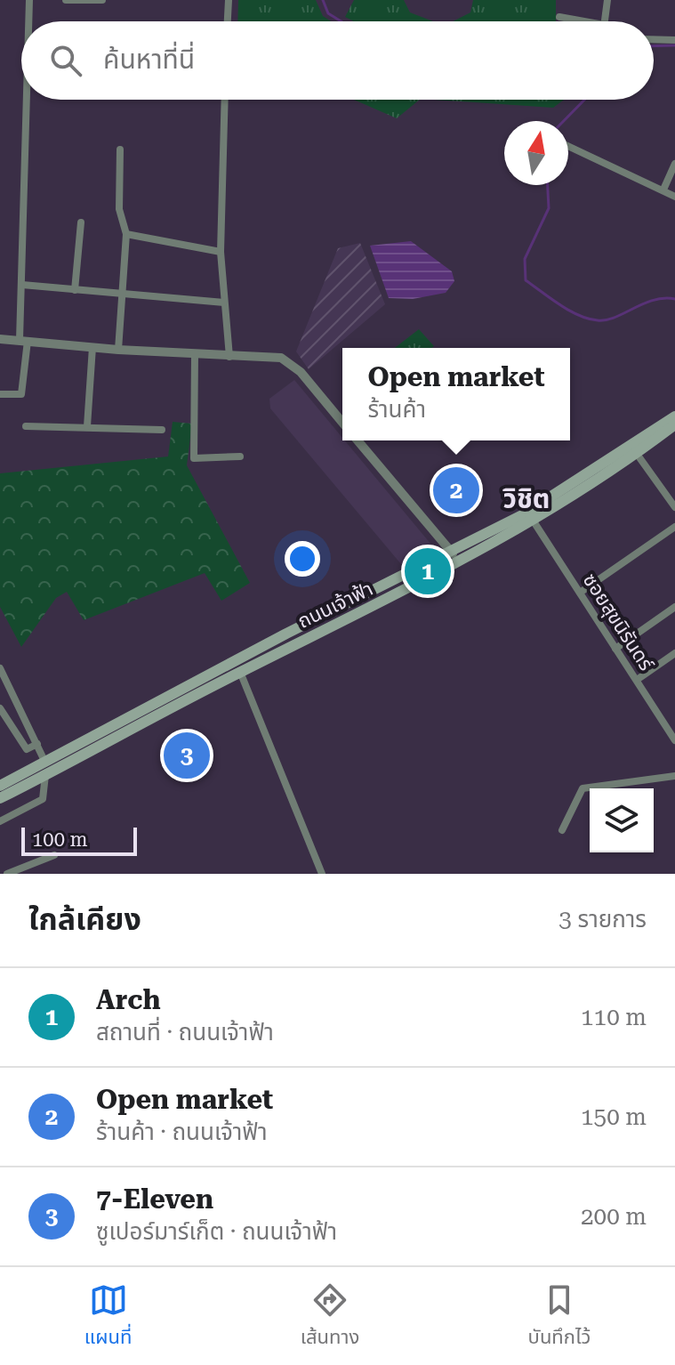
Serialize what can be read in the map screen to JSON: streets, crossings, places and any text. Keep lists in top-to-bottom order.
{
  "streets": {
    "main road": ["ถนนเจ้าฟ้า"],
    "street": ["ซอยสุขนิรันดร์"]
  },
  "crossings": [
    ["ถนนเจ้าฟ้า", "ซอยสุขนิรันดร์"]
  ],
  "districts": ["วิชิต"],
  "scale_bar": "100 m",
  "north": "top",
  "page": {
    "search": "ค้นหาที่นี่",
    "popup": ["Open market", "ร้านค้า"],
    "pins": ["2", "1", "3"],
    "scale": "100 m",
    "heading": ["ใกล้เคียง", "3 รายการ"],
    "list": [
      {
        "mark": "1",
        "name": "Arch",
        "note": "สถานที่ · ถนนเจ้าฟ้า",
        "value": "110 m"
      },
      {
        "mark": "2",
        "name": "Open market",
        "note": "ร้านค้า · ถนนเจ้าฟ้า",
        "value": "150 m"
      },
      {
        "mark": "3",
        "name": "7-Eleven",
        "note": "ซูเปอร์มาร์เก็ต · ถนนเจ้าฟ้า",
        "value": "200 m"
      }
    ],
    "nav": ["แผนที่", "เส้นทาง", "บันทึกไว้"]
  }
}
